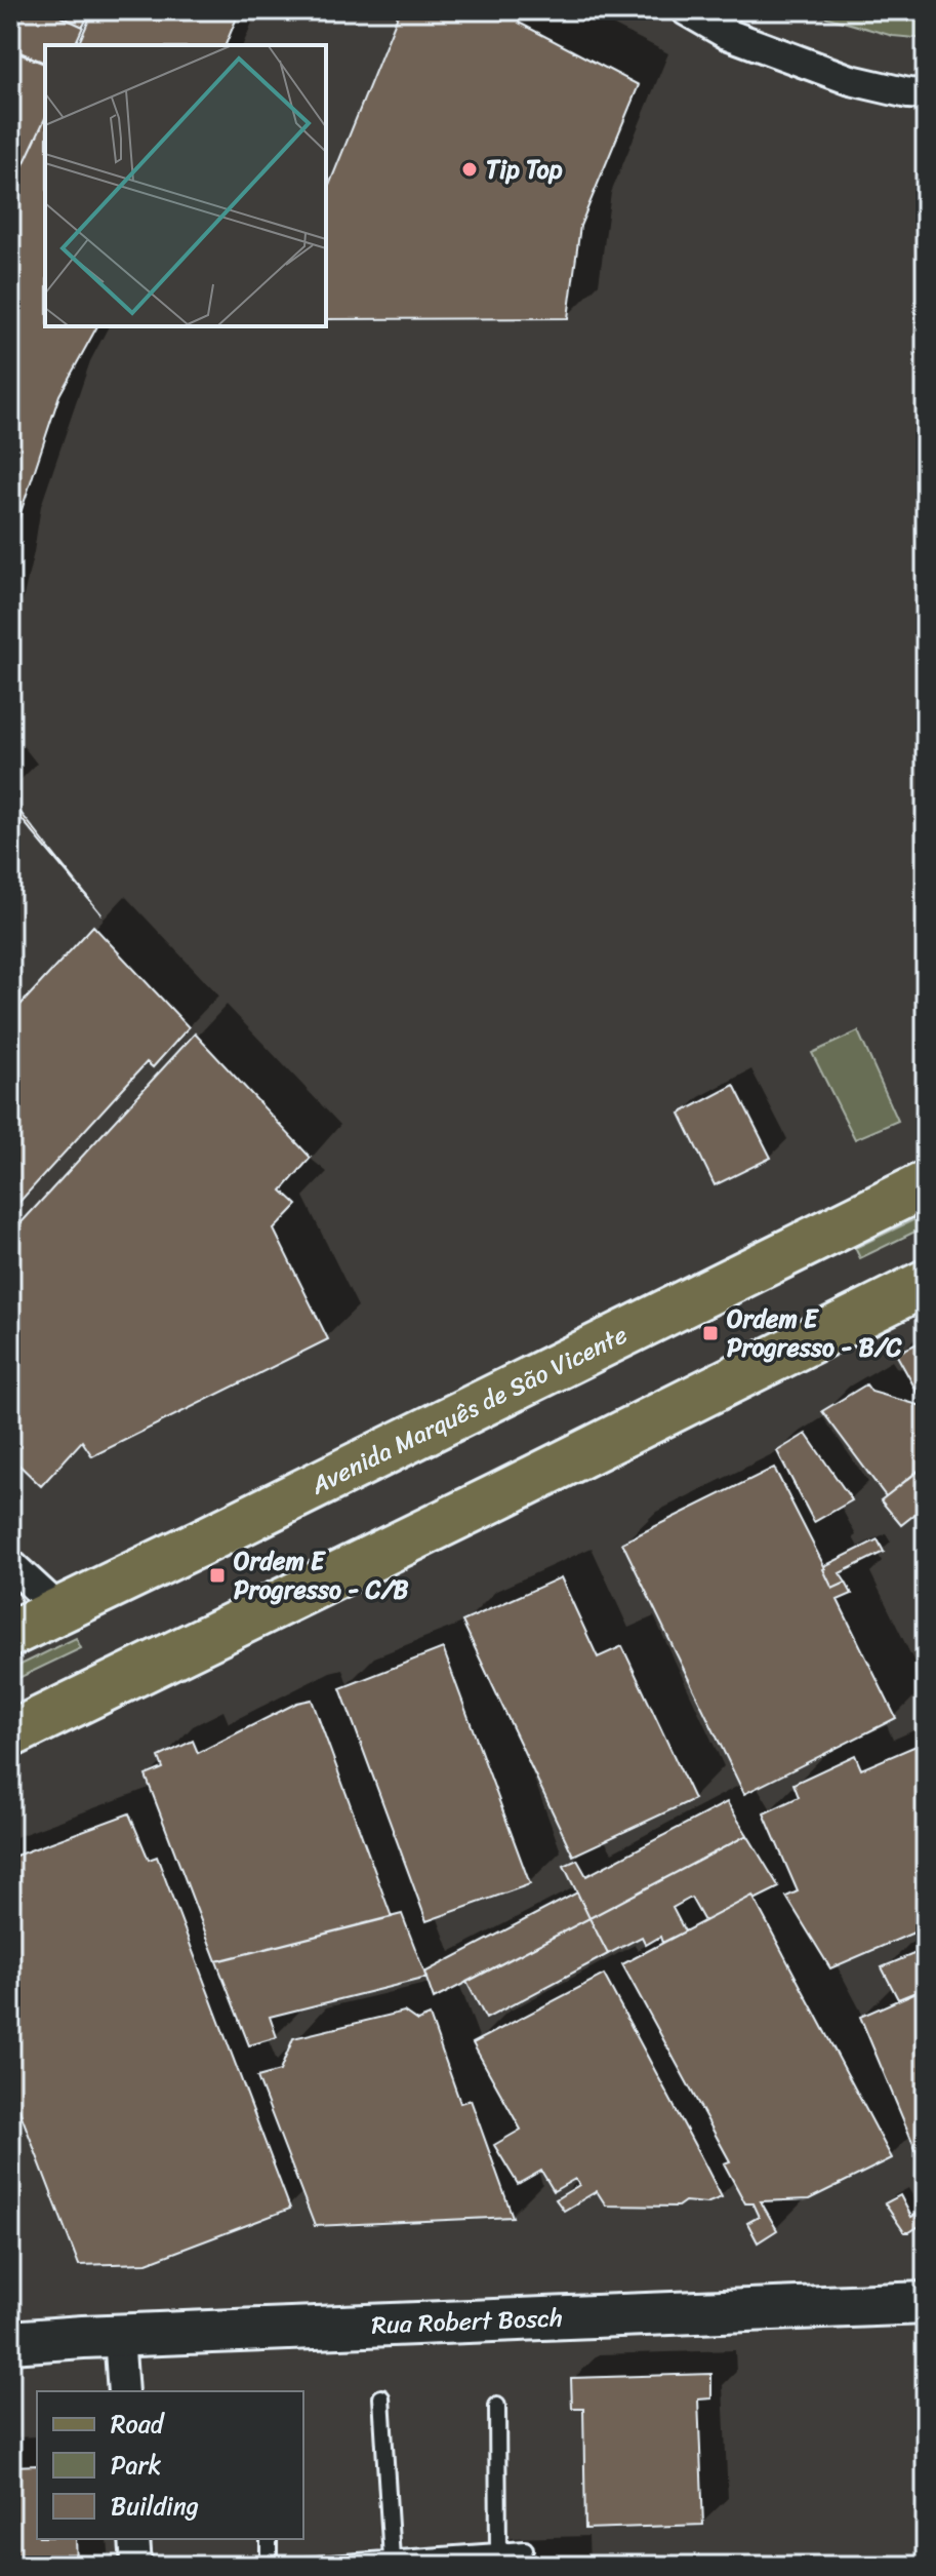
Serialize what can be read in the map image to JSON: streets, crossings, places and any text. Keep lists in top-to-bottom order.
{
  "streets": {
    "main road": ["Avenida Marquês de São Vicente"],
    "street": ["Rua Robert Bosch"]
  },
  "places": {
    "other": ["Tip Top"],
    "transit": ["Ordem E Progresso - B/C", "Ordem E Progresso - C/B"]
  },
  "legend": ["Road", "Park", "Building"]
}
